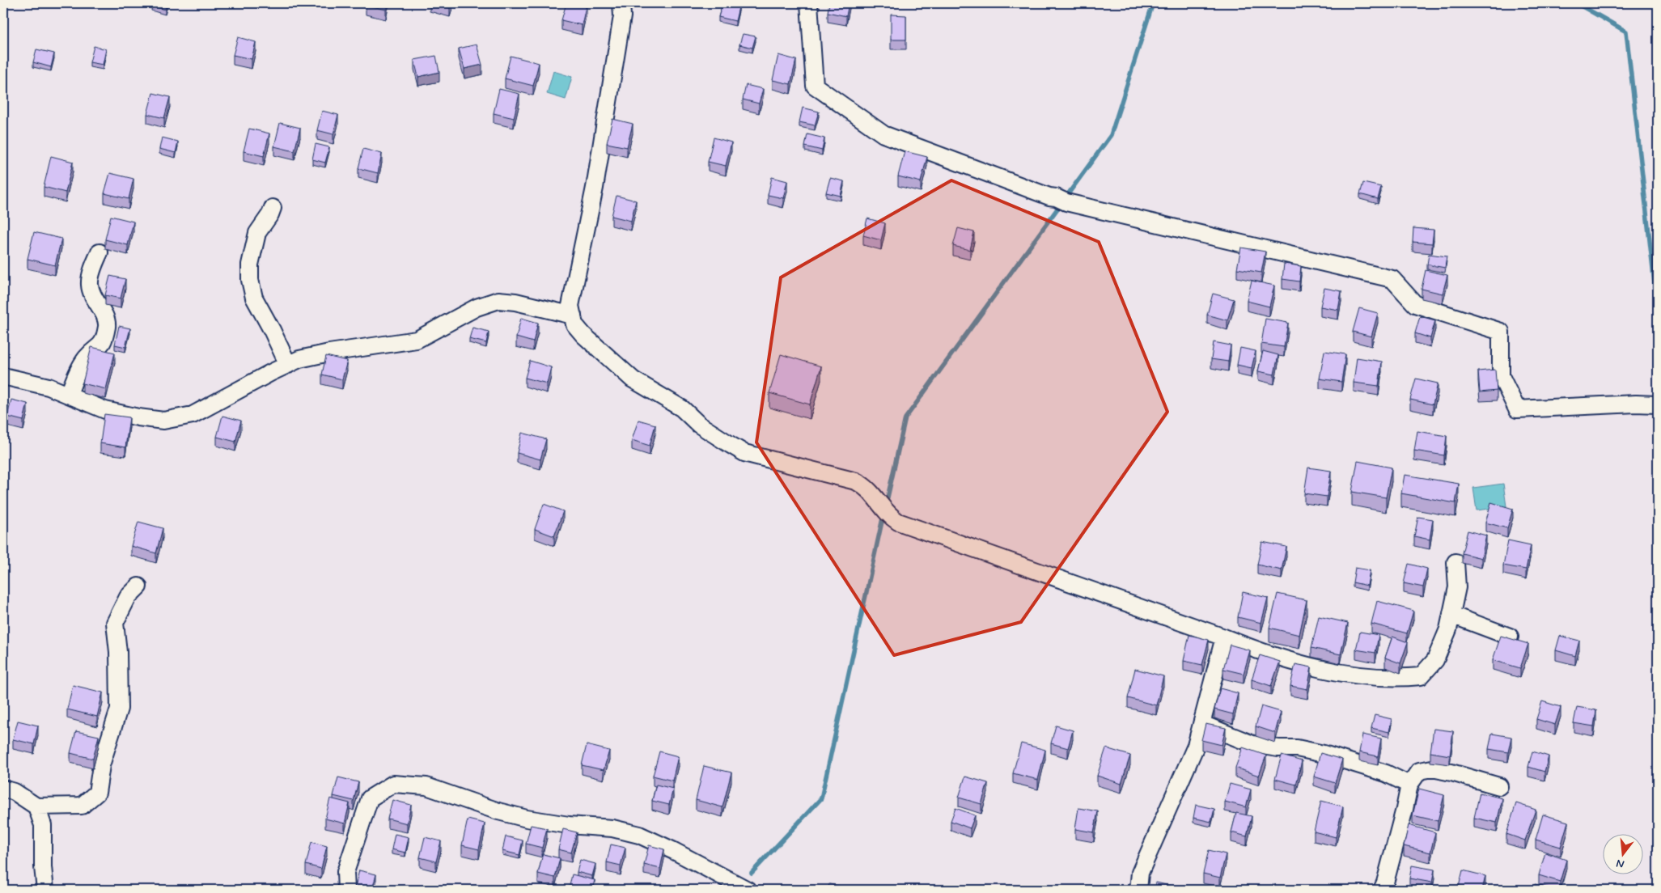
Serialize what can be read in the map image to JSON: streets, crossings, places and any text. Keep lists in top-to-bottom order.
{
  "north": "bottom"
}
